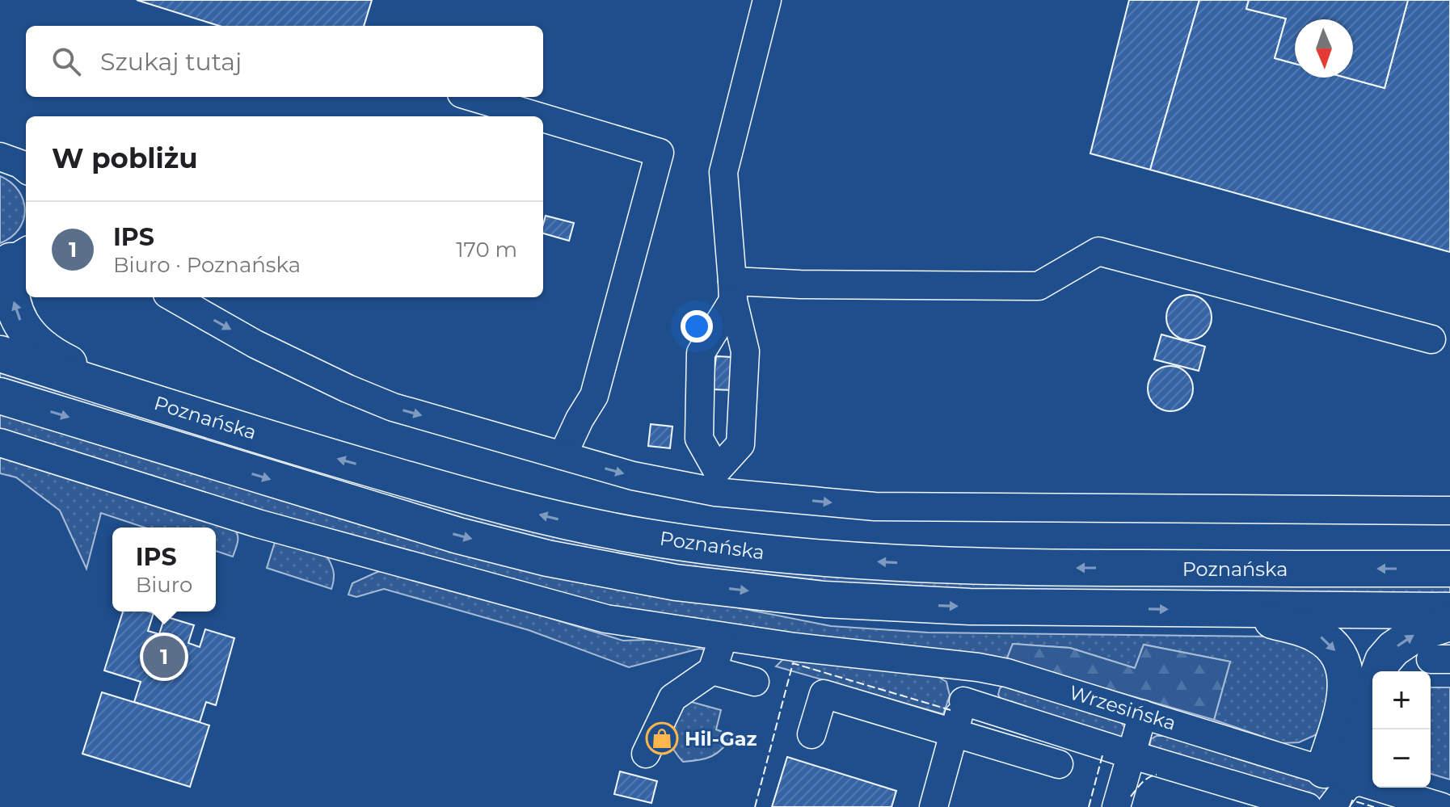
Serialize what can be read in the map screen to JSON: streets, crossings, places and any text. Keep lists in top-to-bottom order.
{
  "streets": {
    "main road": ["Poznańska"],
    "street": ["Wrzesińska"]
  },
  "places": {
    "shop": ["Hil-Gaz"]
  },
  "north": "bottom",
  "page": {
    "search": "Szukaj tutaj",
    "heading": "W pobliżu",
    "list": [
      {
        "mark": "1",
        "name": "IPS",
        "note": "Biuro · Poznańska",
        "value": "170 m"
      }
    ],
    "popup": ["IPS", "Biuro"],
    "pins": "1",
    "map_buttons": ["+", "−"]
  }
}
